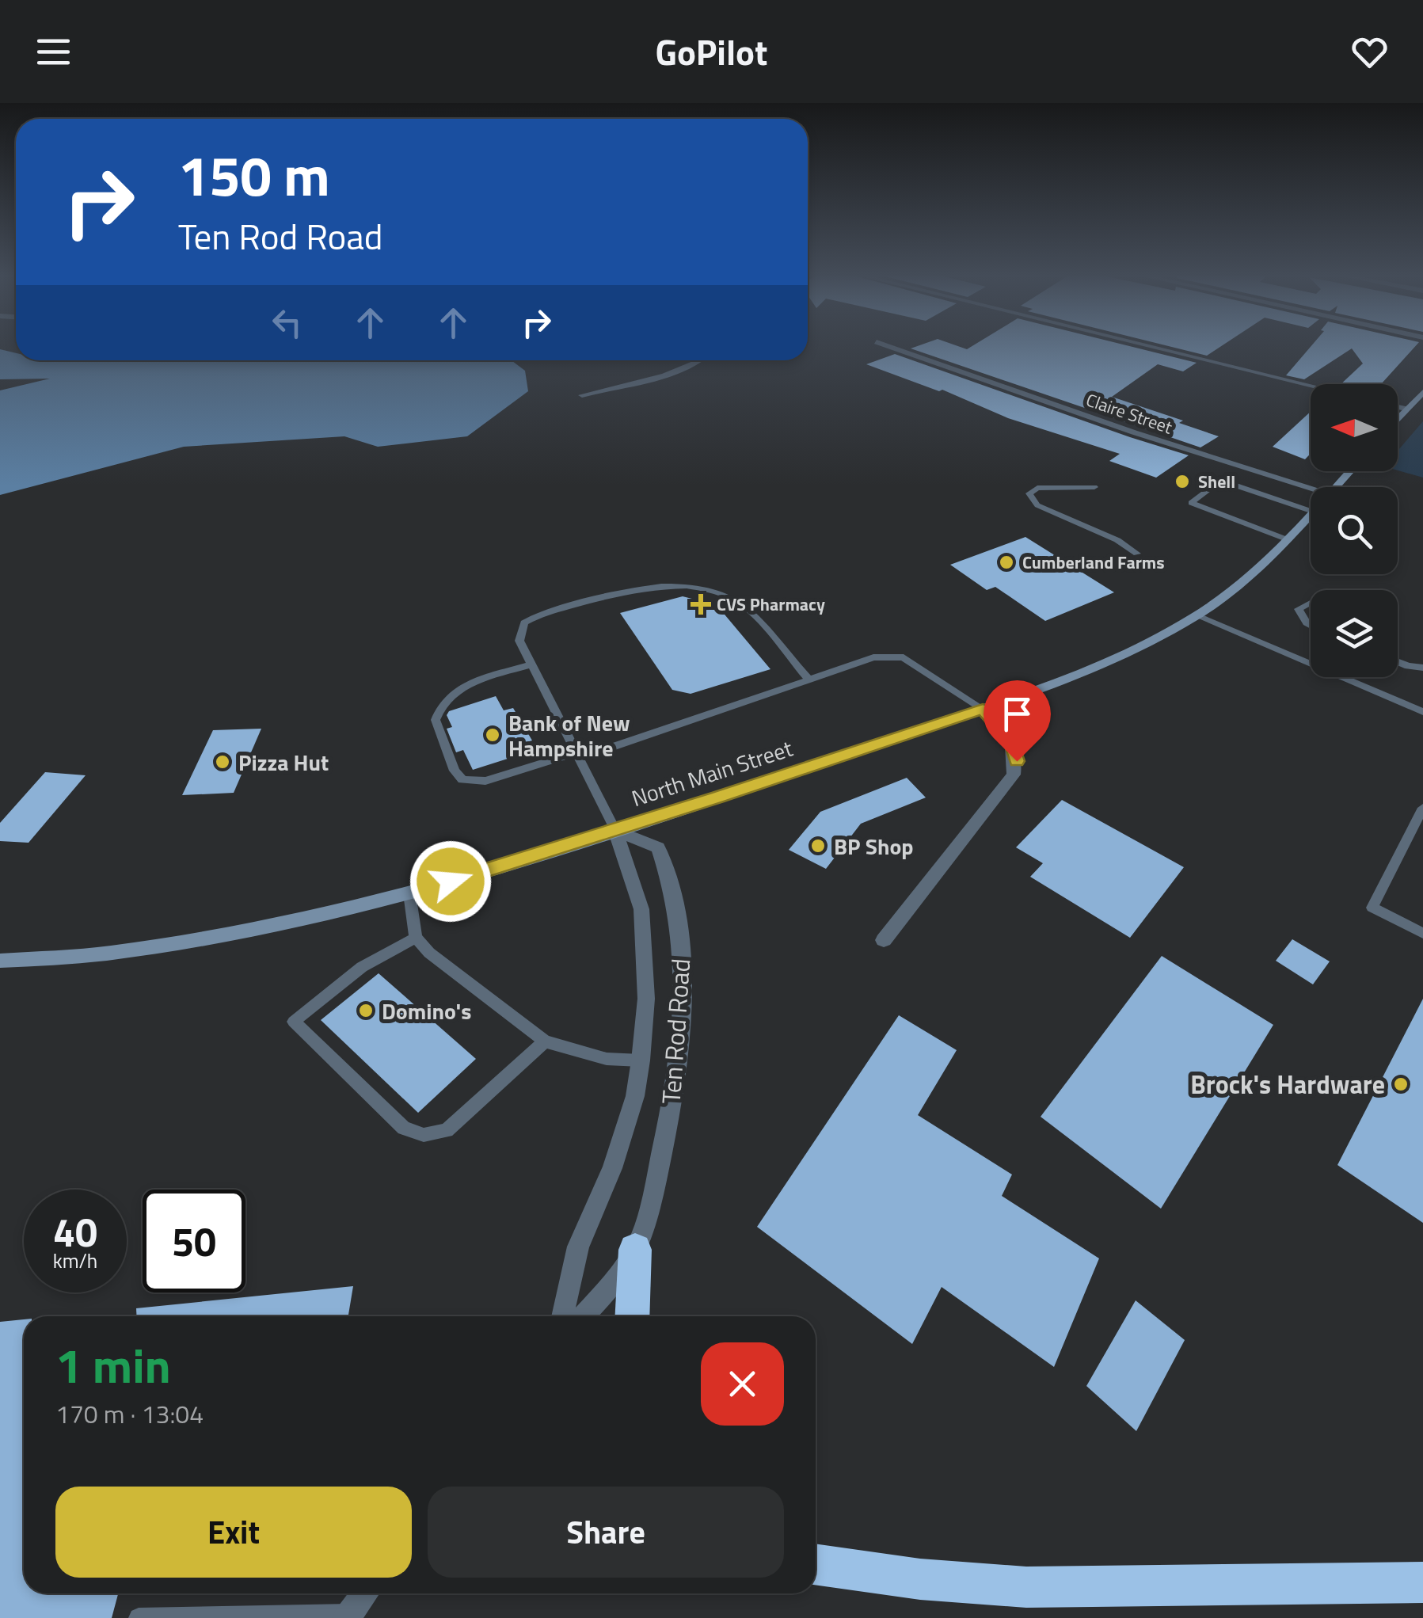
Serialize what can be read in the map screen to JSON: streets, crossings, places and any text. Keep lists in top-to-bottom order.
{
  "streets": {
    "main road": ["North Main Street"],
    "street": ["Claire Street", "Ten Rod Road"]
  },
  "crossings": [
    ["North Main Street", "Ten Rod Road"]
  ],
  "places": {
    "other": [
      "Shell",
      "Cumberland Farms",
      "Bank of New Hampshire",
      "Pizza Hut",
      "BP Shop",
      "Domino's",
      "Brock's Hardware"
    ],
    "health": ["CVS Pharmacy"]
  },
  "north": "left",
  "page": {
    "header": "GoPilot",
    "turn": ["150 m", "Ten Rod Road"],
    "speed": "40 km/h",
    "limit": "50",
    "heading": ["1 min", "170 m · 13:04"],
    "buttons": ["Exit", "Share"]
  }
}
